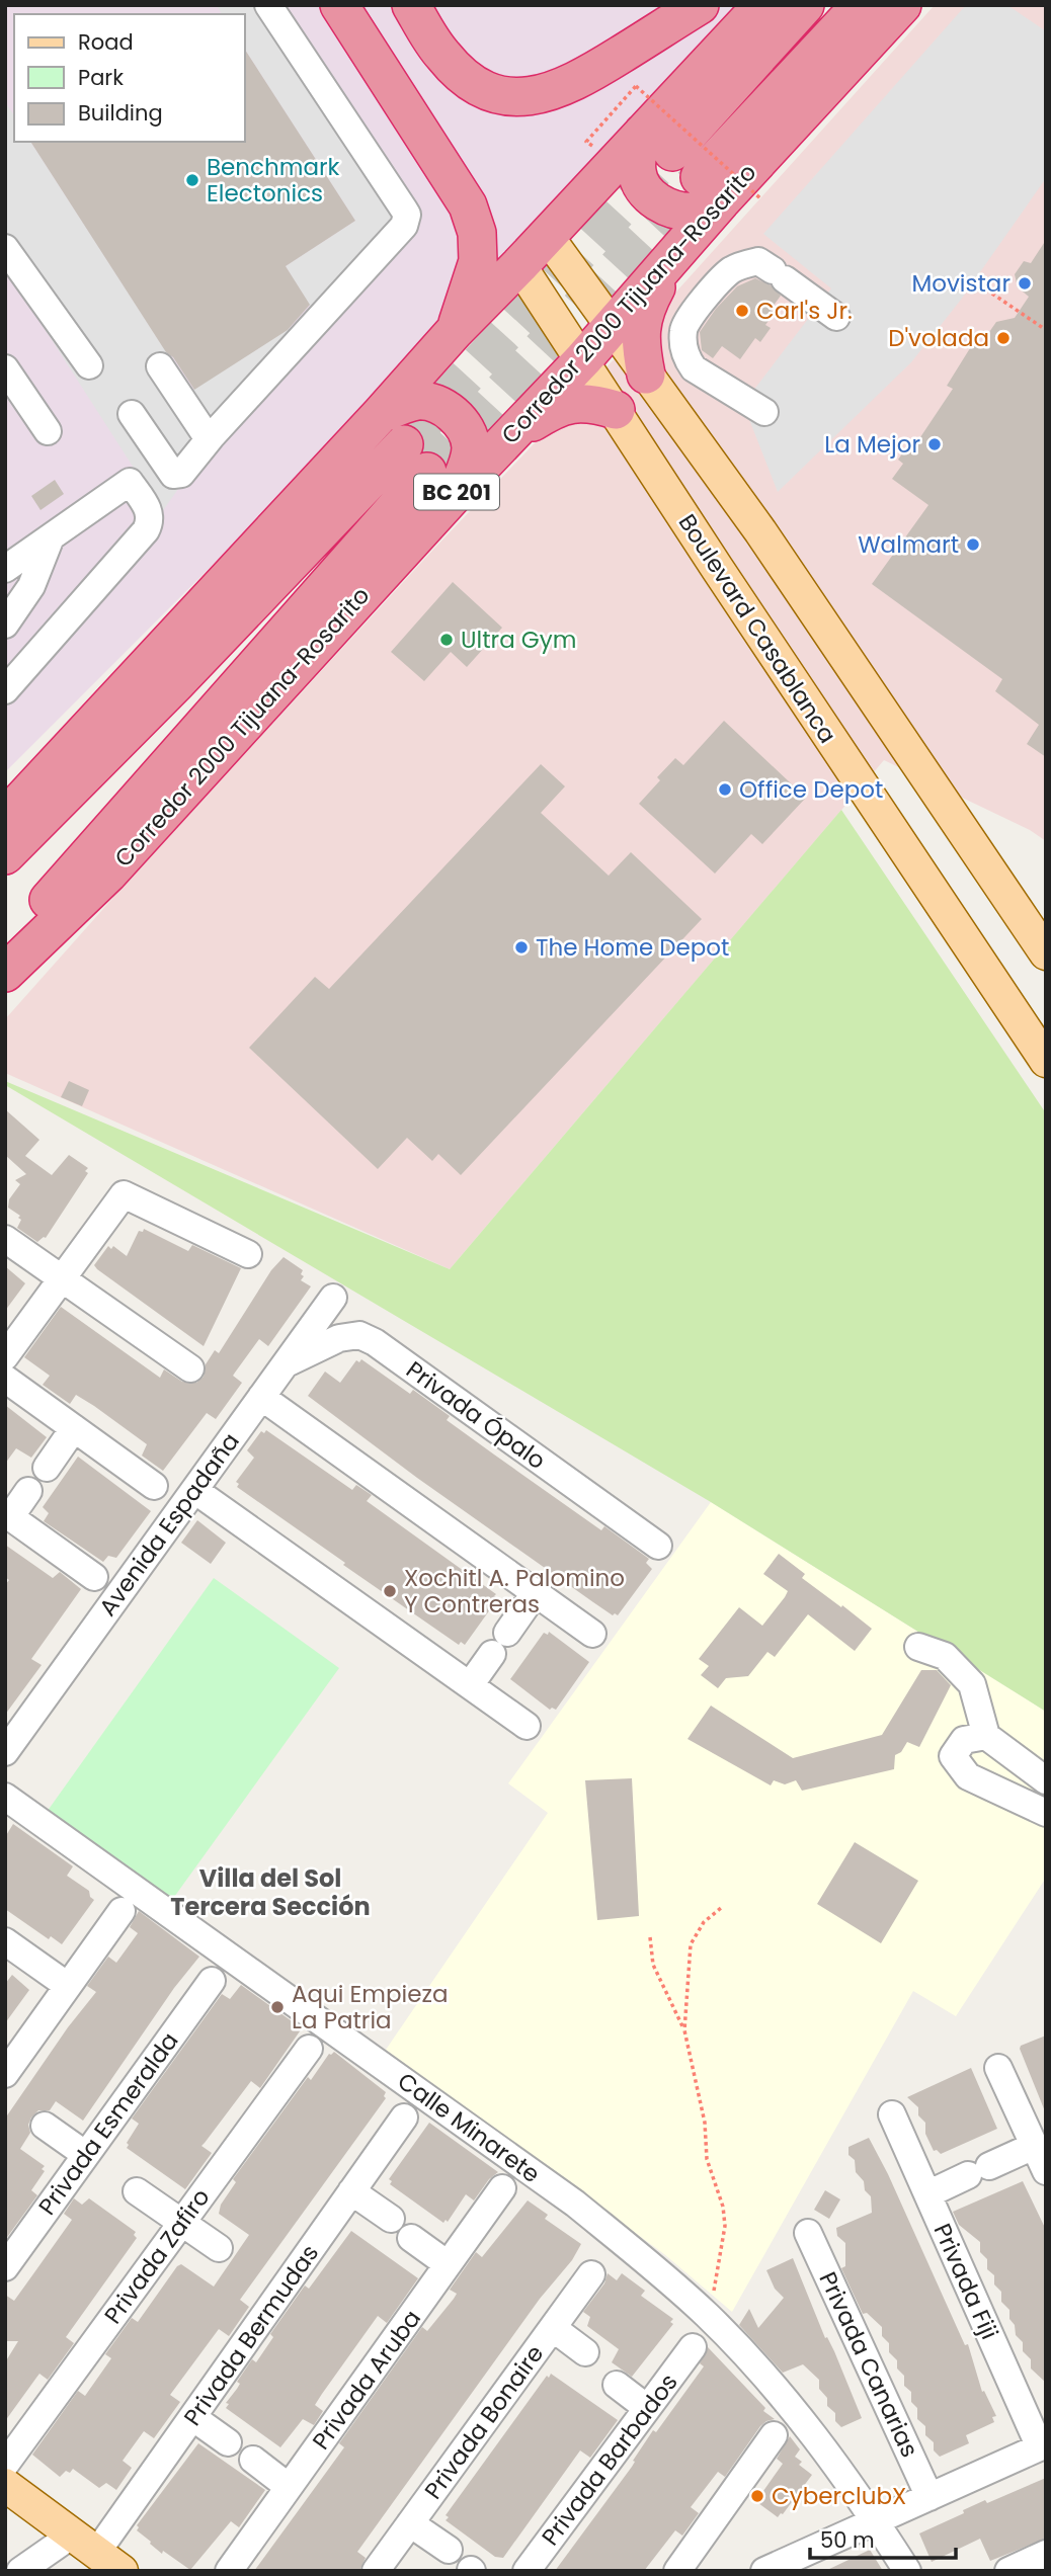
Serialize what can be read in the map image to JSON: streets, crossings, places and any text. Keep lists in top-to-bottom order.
{
  "streets": {
    "highway": ["Corredor 2000 Tijuana-Rosarito", "BC 201"],
    "main road": ["Boulevard Casablanca"],
    "street": [
      "Privada Ópalo",
      "Avenida Espadaña",
      "Privada Esmeralda",
      "Calle Minarete",
      "Privada Zafiro",
      "Privada Fiji",
      "Privada Bermudas",
      "Privada Canarias",
      "Privada Aruba",
      "Privada Bonaire",
      "Privada Barbados"
    ]
  },
  "crossings": [
    ["Corredor 2000 Tijuana-Rosarito", "Boulevard Casablanca"],
    ["Privada Ópalo", "Avenida Espadaña"]
  ],
  "districts": ["Villa del Sol Tercera Sección"],
  "places": [
    "Benchmark Electonics",
    "Movistar",
    "Carl's Jr.",
    "D'volada",
    "La Mejor",
    "Walmart",
    "Ultra Gym",
    "Office Depot",
    "The Home Depot",
    "Xochitl A. Palomino Y Contreras",
    "Aqui Empieza La Patria",
    "CyberclubX"
  ],
  "legend": ["Road", "Park", "Building"],
  "scale_bar": "50 m"
}
